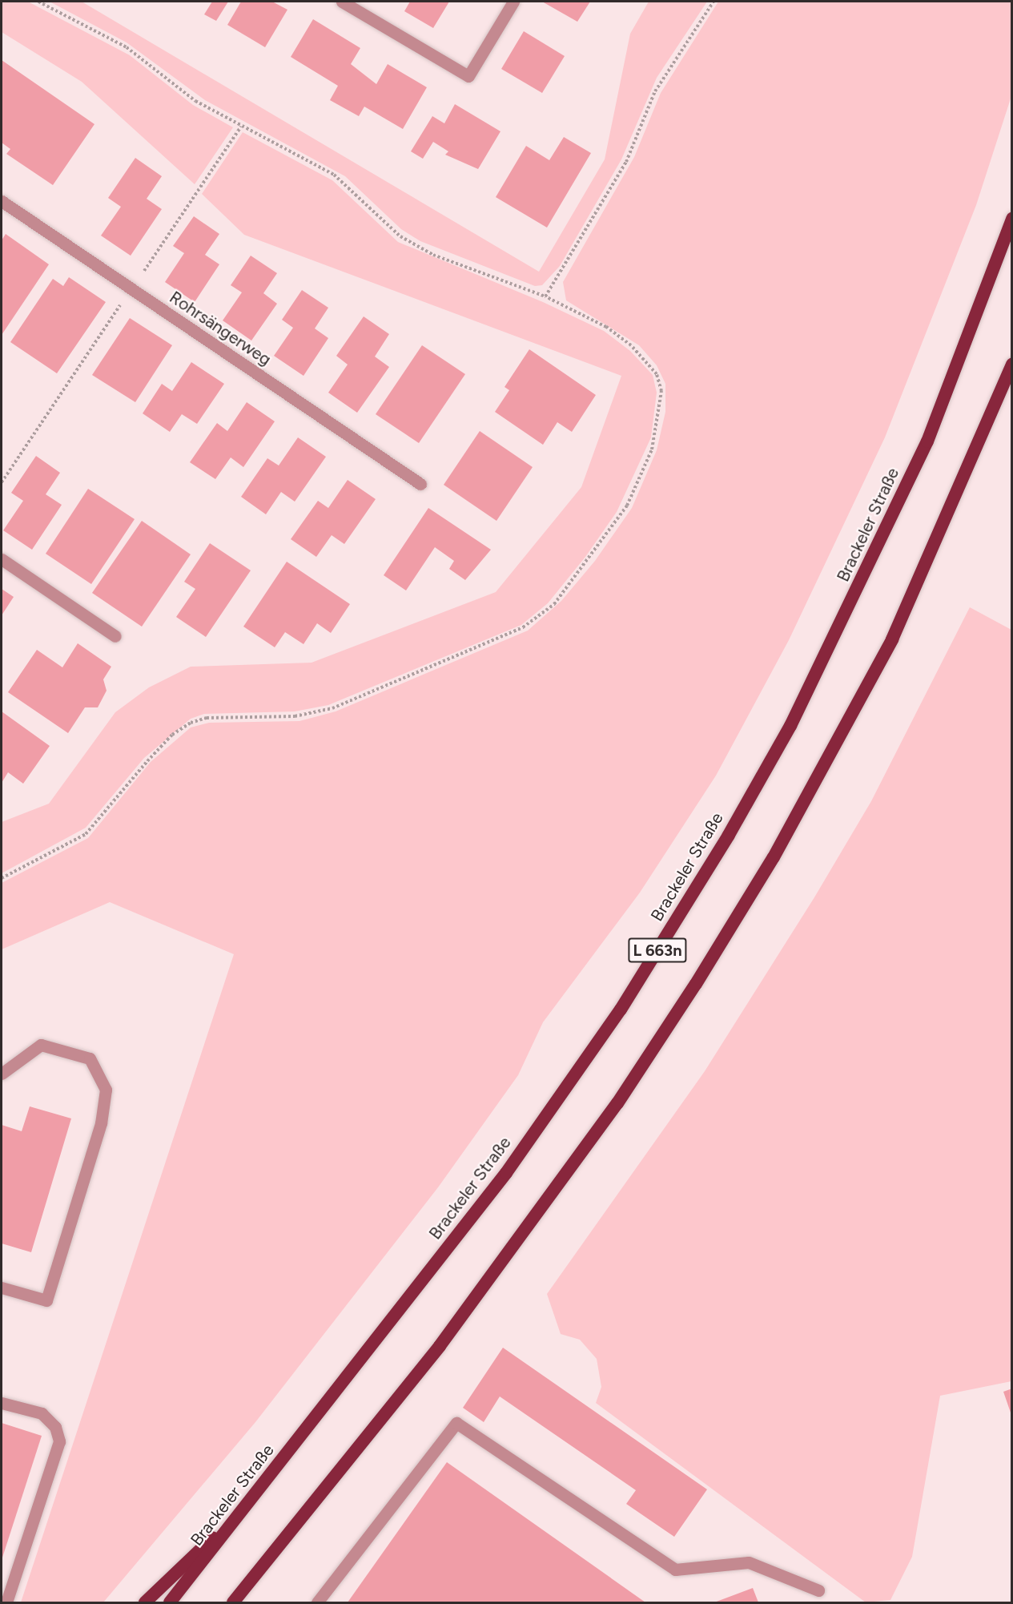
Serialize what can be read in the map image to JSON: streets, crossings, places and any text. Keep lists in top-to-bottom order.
{
  "streets": {
    "highway": ["Brackeler Straße", "L 663n"],
    "street": ["Rohrsängerweg"]
  }
}
